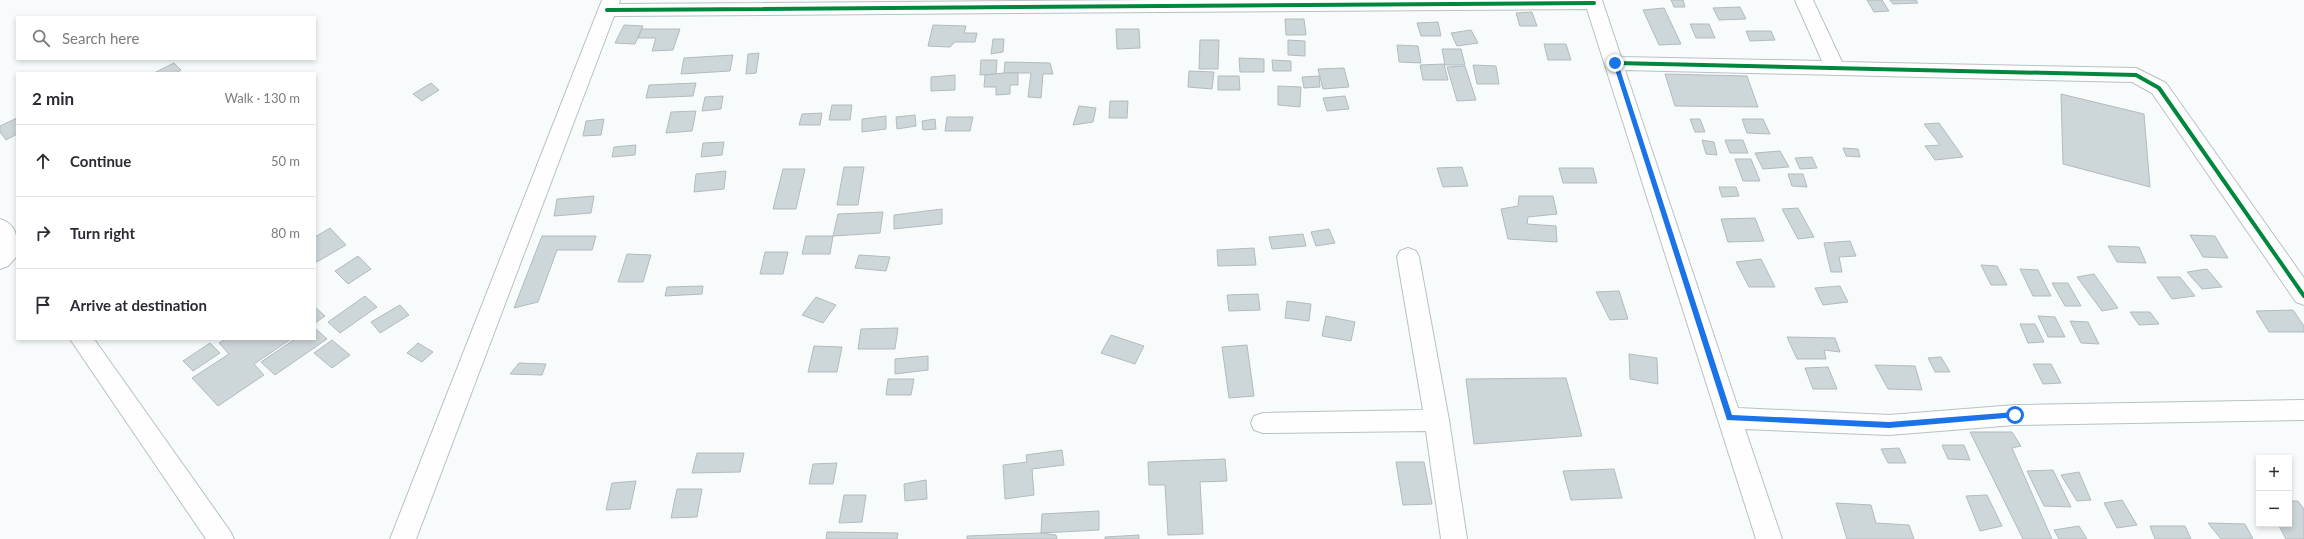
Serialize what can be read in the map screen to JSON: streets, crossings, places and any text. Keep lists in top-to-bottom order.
{
  "page": {
    "search": "Search here",
    "heading": ["2 min", "Walk · 130 m"],
    "list": [
      ["Continue", "50 m"],
      ["Turn right", "80 m"],
      "Arrive at destination"
    ],
    "map_buttons": ["+", "−"]
  }
}
